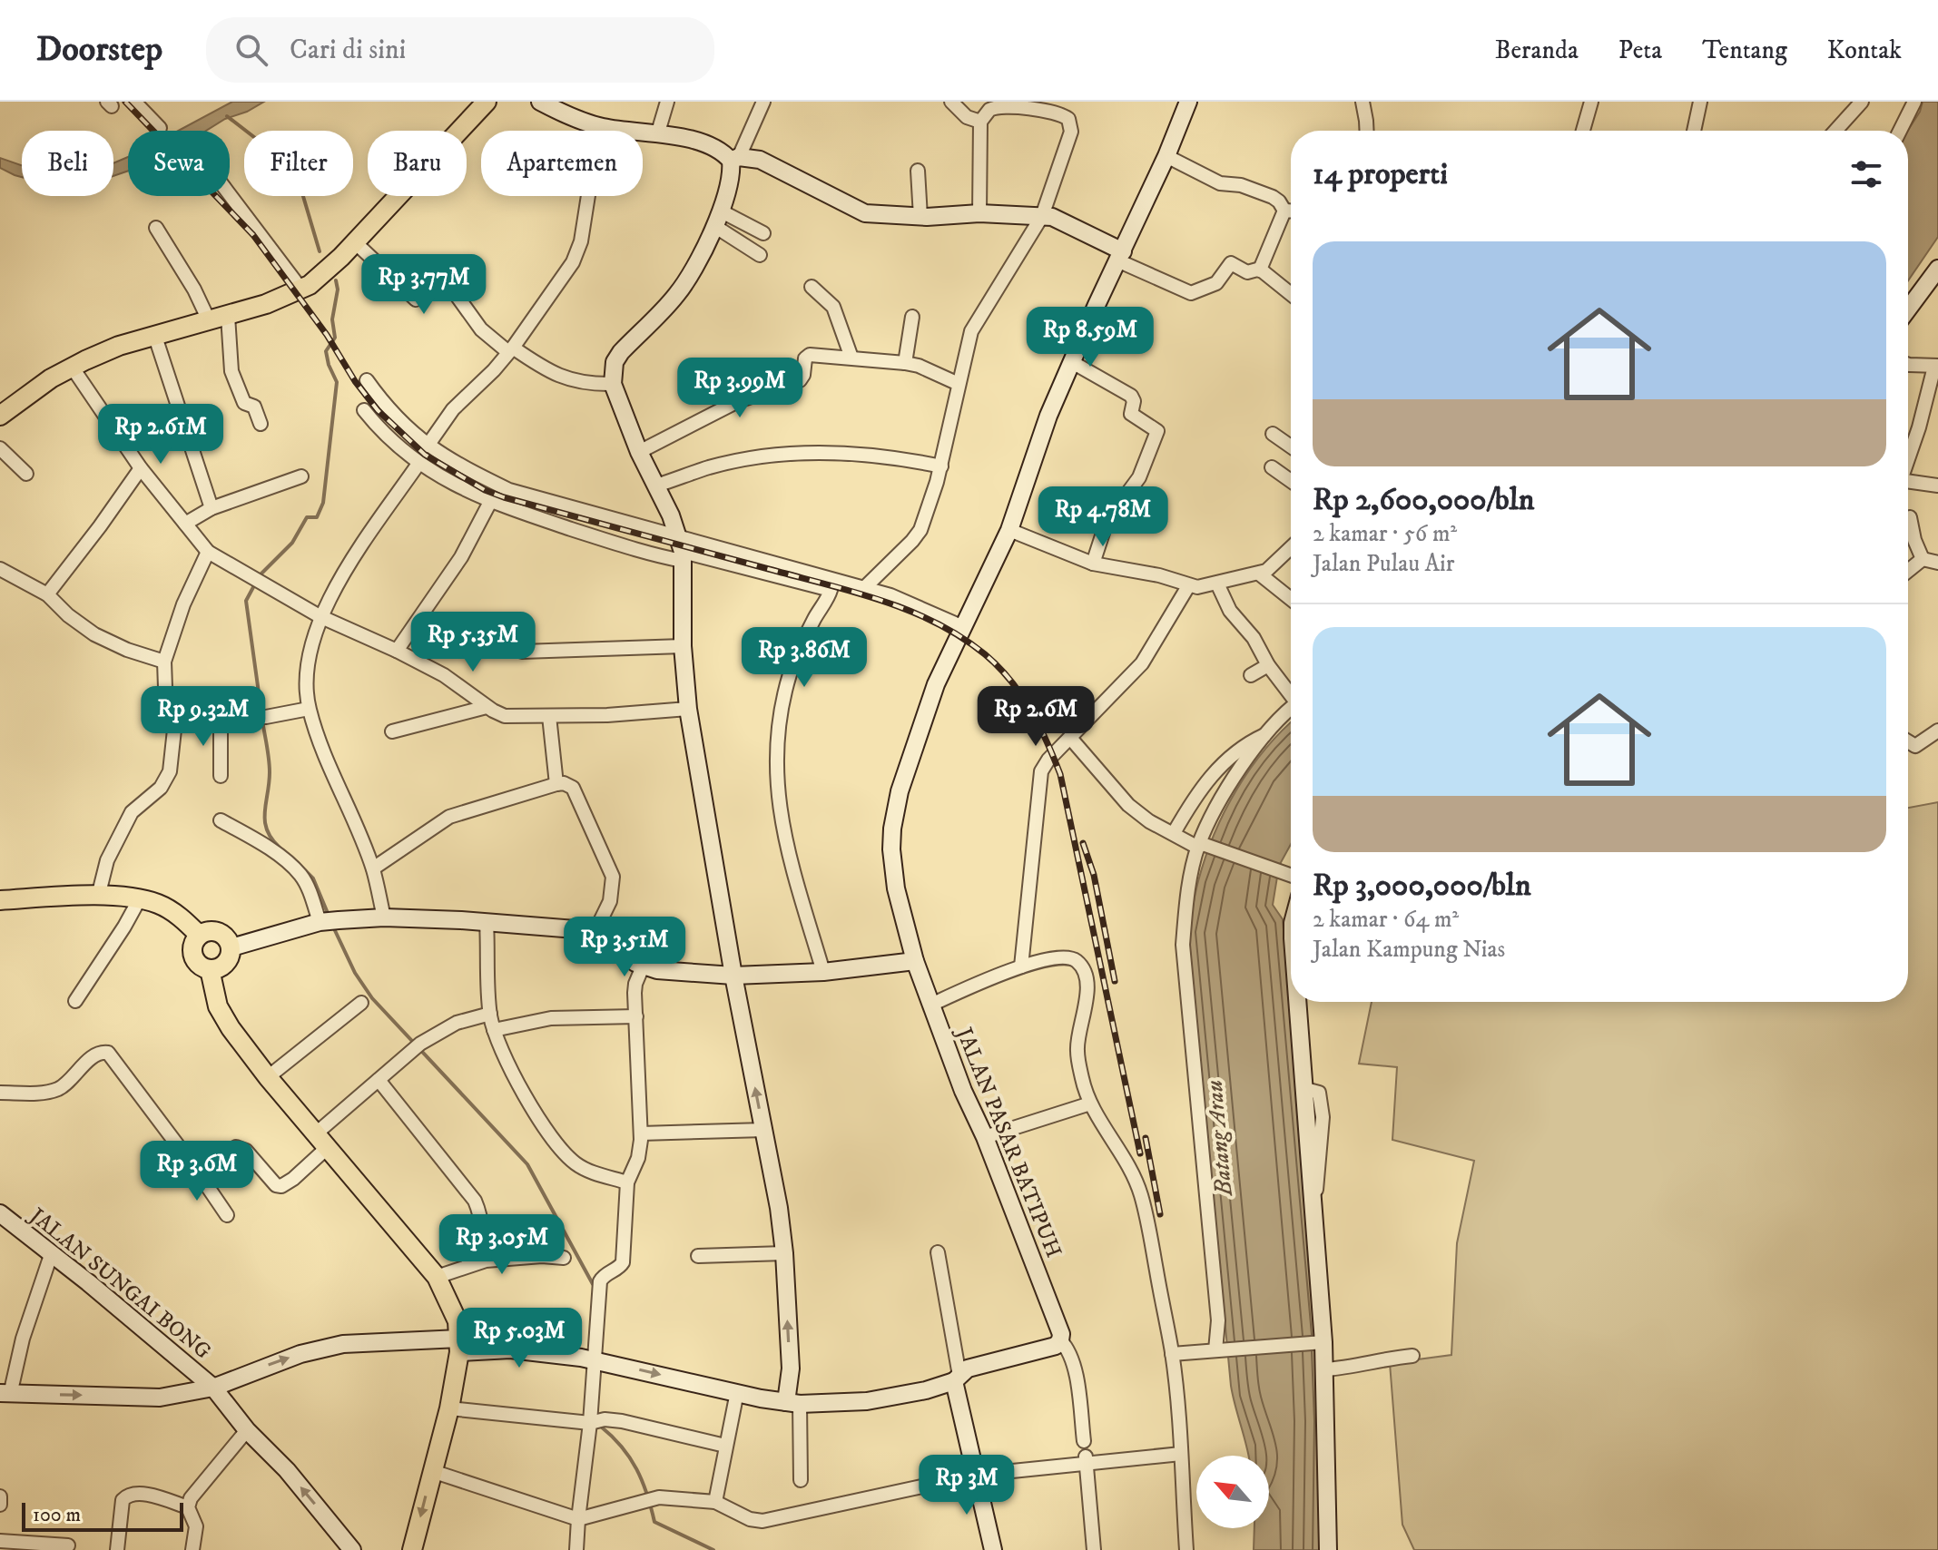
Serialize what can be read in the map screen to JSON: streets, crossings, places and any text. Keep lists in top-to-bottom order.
{
  "streets": {
    "main road": ["JALAN PASAR BATIPUH", "JALAN SUNGAI BONG"]
  },
  "water": ["Batang Arau"],
  "scale_bar": "100 m",
  "north": "top left",
  "page": {
    "header": "Doorstep",
    "search": "Cari di sini",
    "nav": [
      "Beranda",
      "Peta",
      "Tentang",
      "Kontak"
    ],
    "chip": [
      "Beli",
      "Sewa",
      "Filter",
      "Baru",
      "Apartemen"
    ],
    "heading": "14 properti",
    "list": [
      {
        "name": "Rp 2,600,000/bln",
        "note": "2 kamar · 56 m² · Jalan Pulau Air"
      },
      {
        "name": "Rp 3,000,000/bln",
        "note": "2 kamar · 64 m² · Jalan Kampung Nias"
      }
    ],
    "price": [
      "Rp 3.77M",
      "Rp 8.59M",
      "Rp 3.99M",
      "Rp 2.61M",
      "Rp 4.78M",
      "Rp 5.35M",
      "Rp 3.86M",
      "Rp 9.32M",
      "Rp 2.6M",
      "Rp 3.51M",
      "Rp 3.6M",
      "Rp 3.05M",
      "Rp 5.03M",
      "Rp 3M"
    ],
    "scale": "100 m"
  }
}
